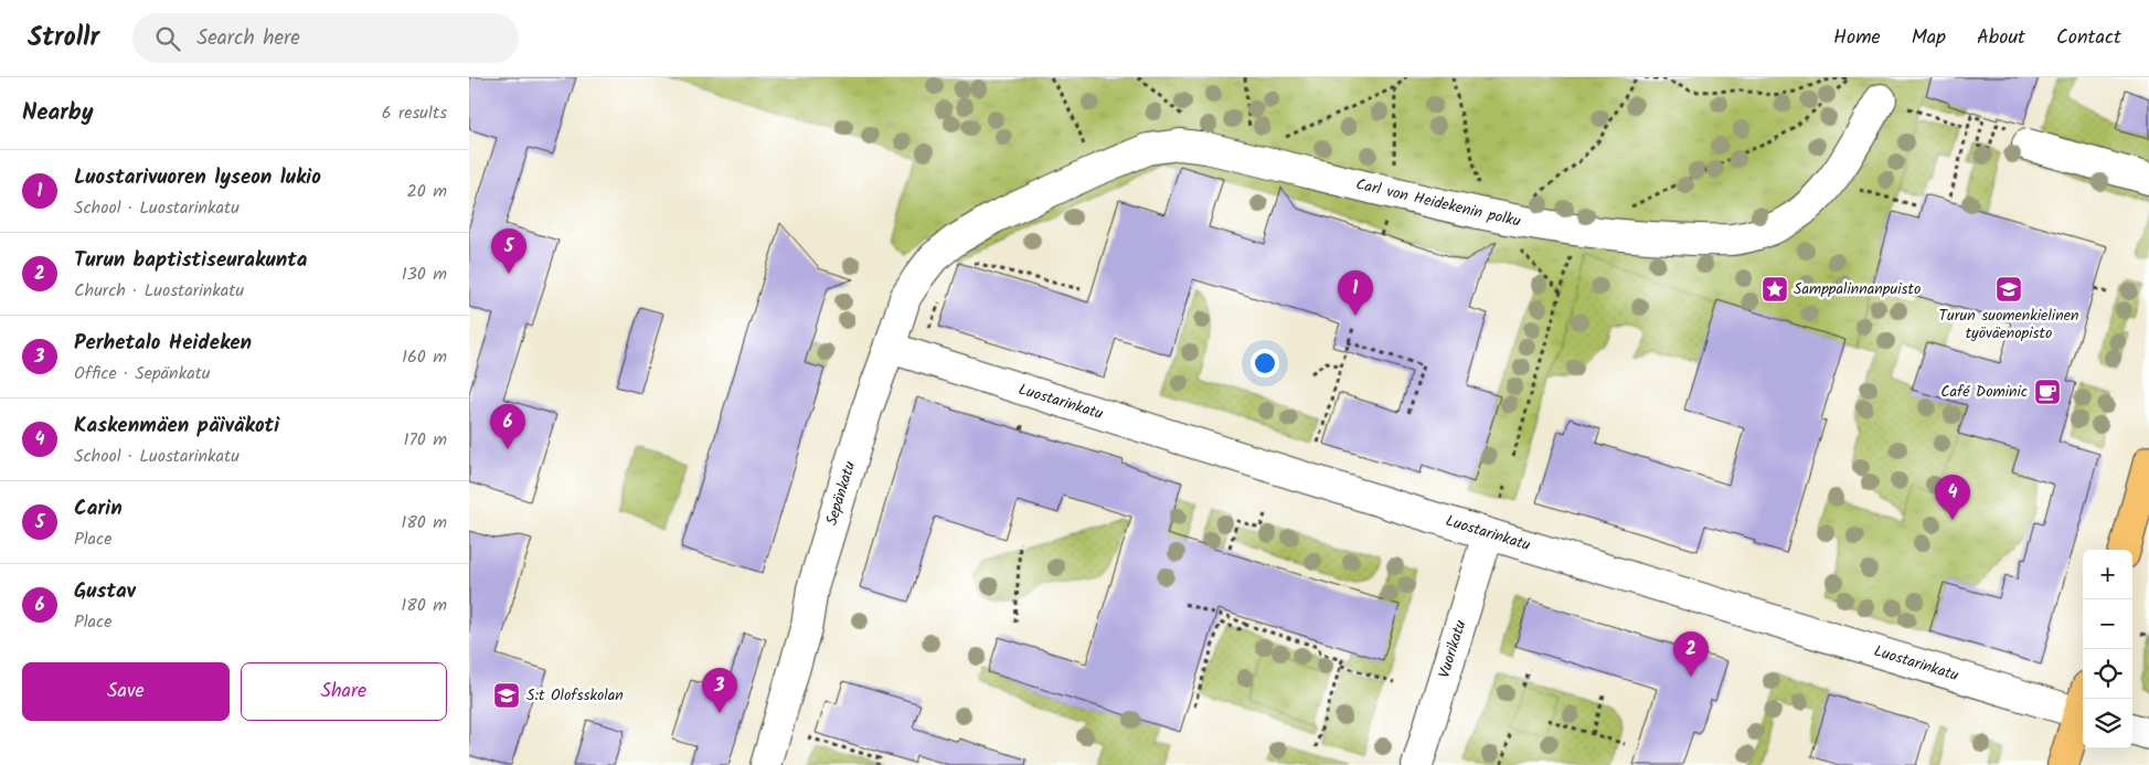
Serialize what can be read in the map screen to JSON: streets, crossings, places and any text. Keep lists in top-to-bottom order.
{
  "streets": {
    "street": [
      "Carl von Heidekenin polku",
      "Luostarinkatu",
      "Sepänkatu",
      "Vuorikatu"
    ]
  },
  "crossings": [
    ["Carl von Heidekenin polku", "Sepänkatu"],
    ["Luostarinkatu", "Sepänkatu"],
    ["Luostarinkatu", "Vuorikatu"]
  ],
  "places": {
    "place": ["Samppalinnanpuisto"],
    "school or university": ["Turun suomenkielinen työväenopisto", "S:t Olofsskolan"],
    "cafe": ["Café Dominic"]
  },
  "page": {
    "header": "Strollr",
    "search": "Search here",
    "nav": [
      "Home",
      "Map",
      "About",
      "Contact"
    ],
    "heading": ["Nearby", "6 results"],
    "list": [
      {
        "mark": "1",
        "name": "Luostarivuoren lyseon lukio",
        "note": "School · Luostarinkatu",
        "value": "20 m"
      },
      {
        "mark": "2",
        "name": "Turun baptistiseurakunta",
        "note": "Church · Luostarinkatu",
        "value": "130 m"
      },
      {
        "mark": "3",
        "name": "Perhetalo Heideken",
        "note": "Office · Sepänkatu",
        "value": "160 m"
      },
      {
        "mark": "4",
        "name": "Kaskenmäen päiväkoti",
        "note": "School · Luostarinkatu",
        "value": "170 m"
      },
      {
        "mark": "5",
        "name": "Carin",
        "note": "Place",
        "value": "180 m"
      },
      {
        "mark": "6",
        "name": "Gustav",
        "note": "Place",
        "value": "180 m"
      }
    ],
    "pins": [
      "5",
      "1",
      "6",
      "4",
      "2",
      "3"
    ],
    "map_buttons": ["+", "−"],
    "buttons": ["Save", "Share"]
  }
}
